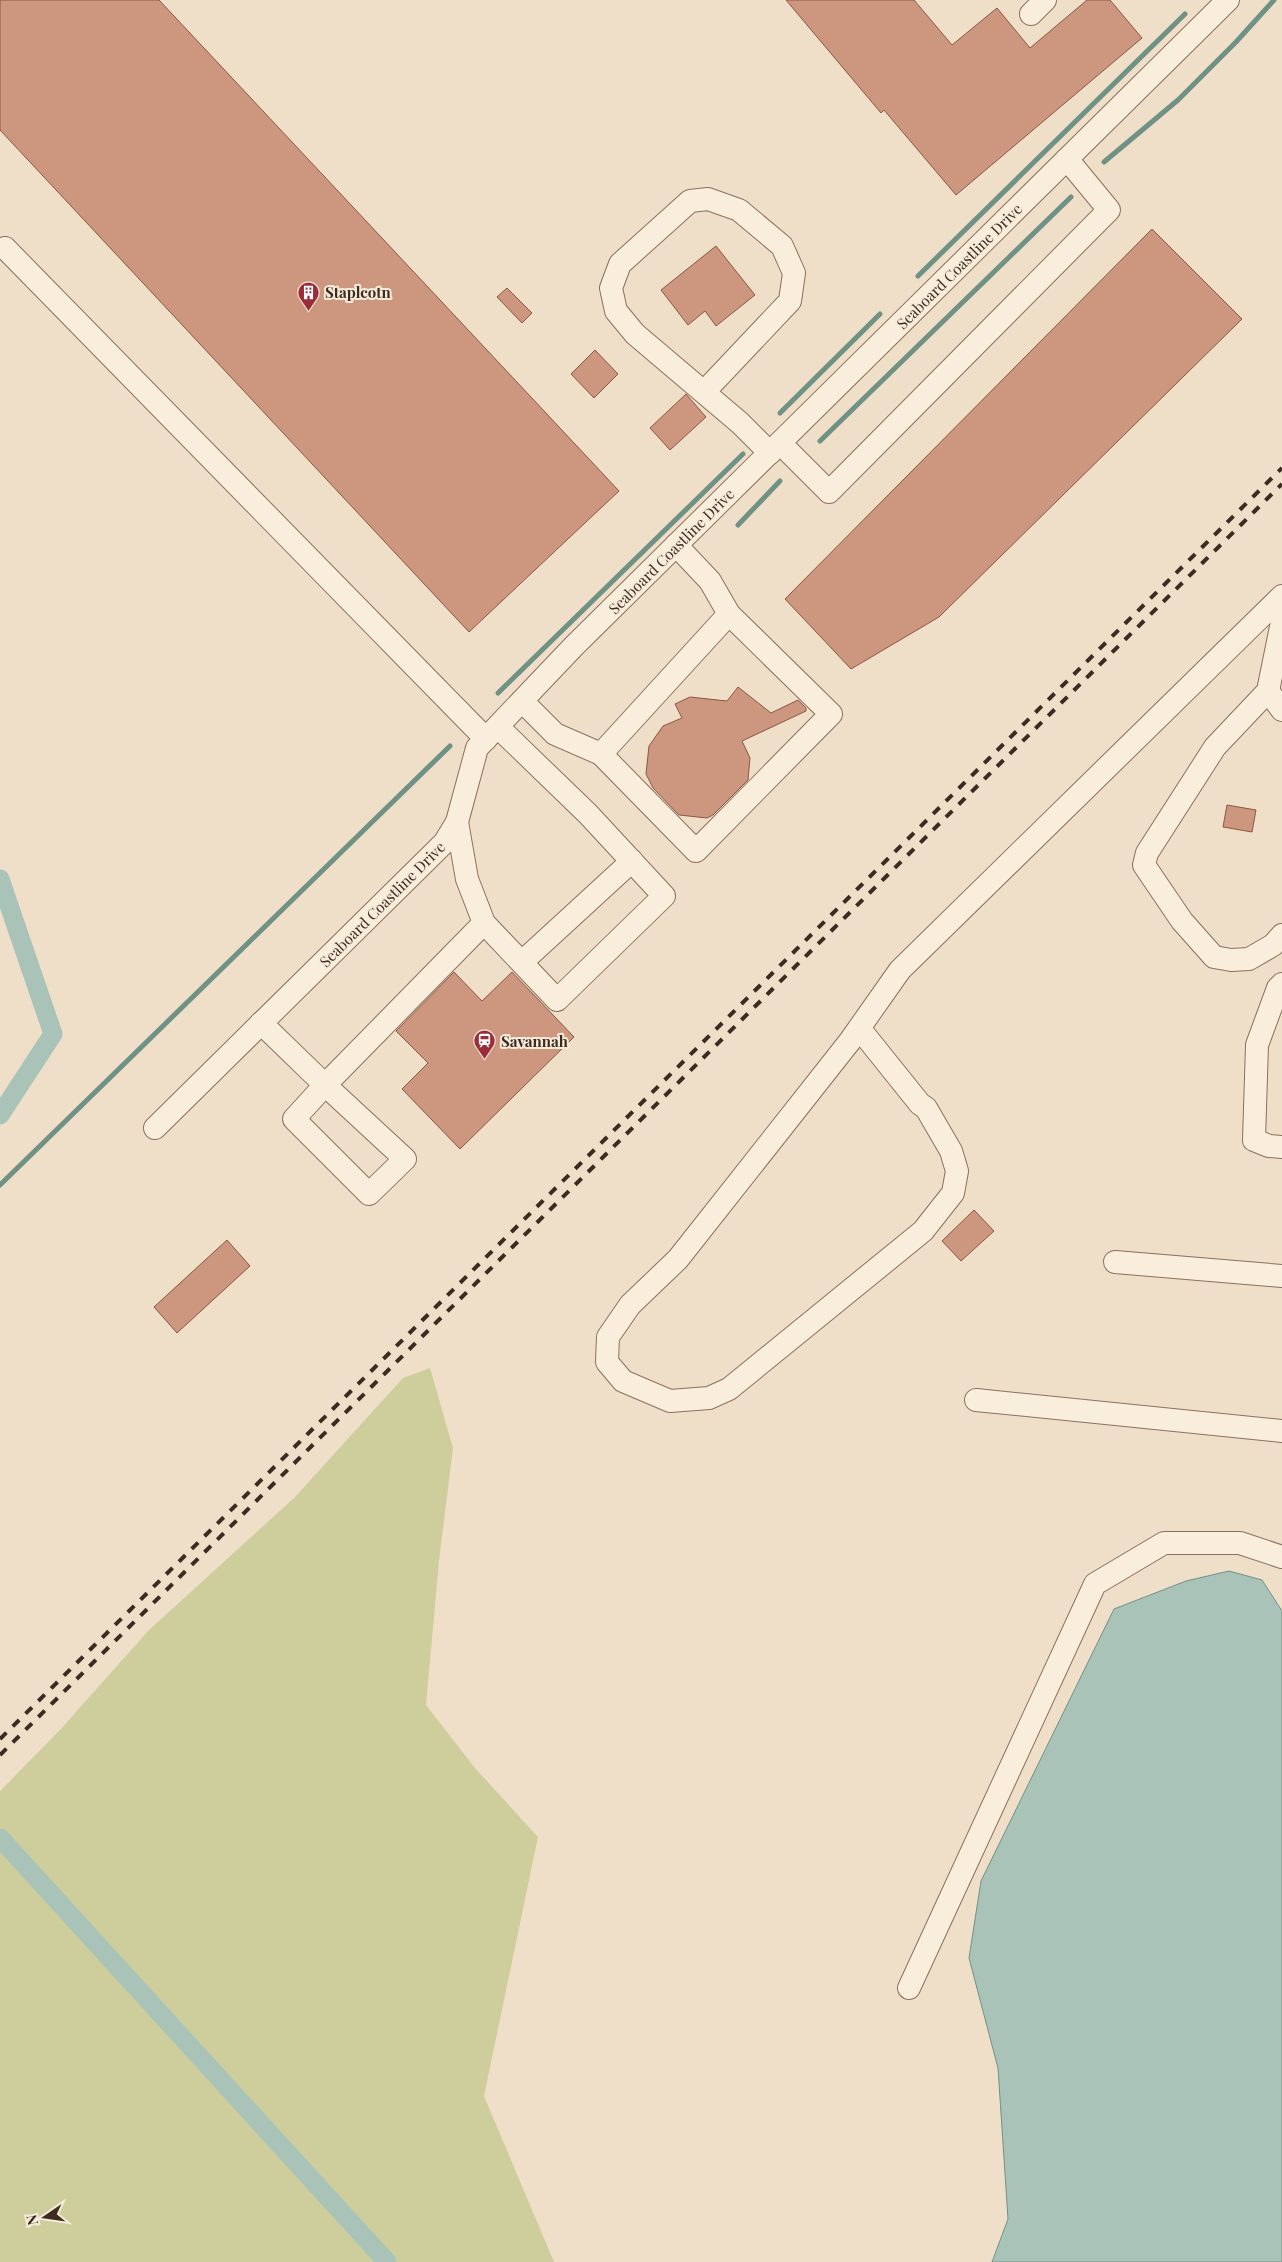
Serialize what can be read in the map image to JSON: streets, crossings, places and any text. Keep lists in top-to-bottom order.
{
  "streets": {
    "street": ["Seaboard Coastline Drive"]
  },
  "places": {
    "building": ["Staplcotn"],
    "station": ["Savannah"]
  },
  "north": "left"
}
